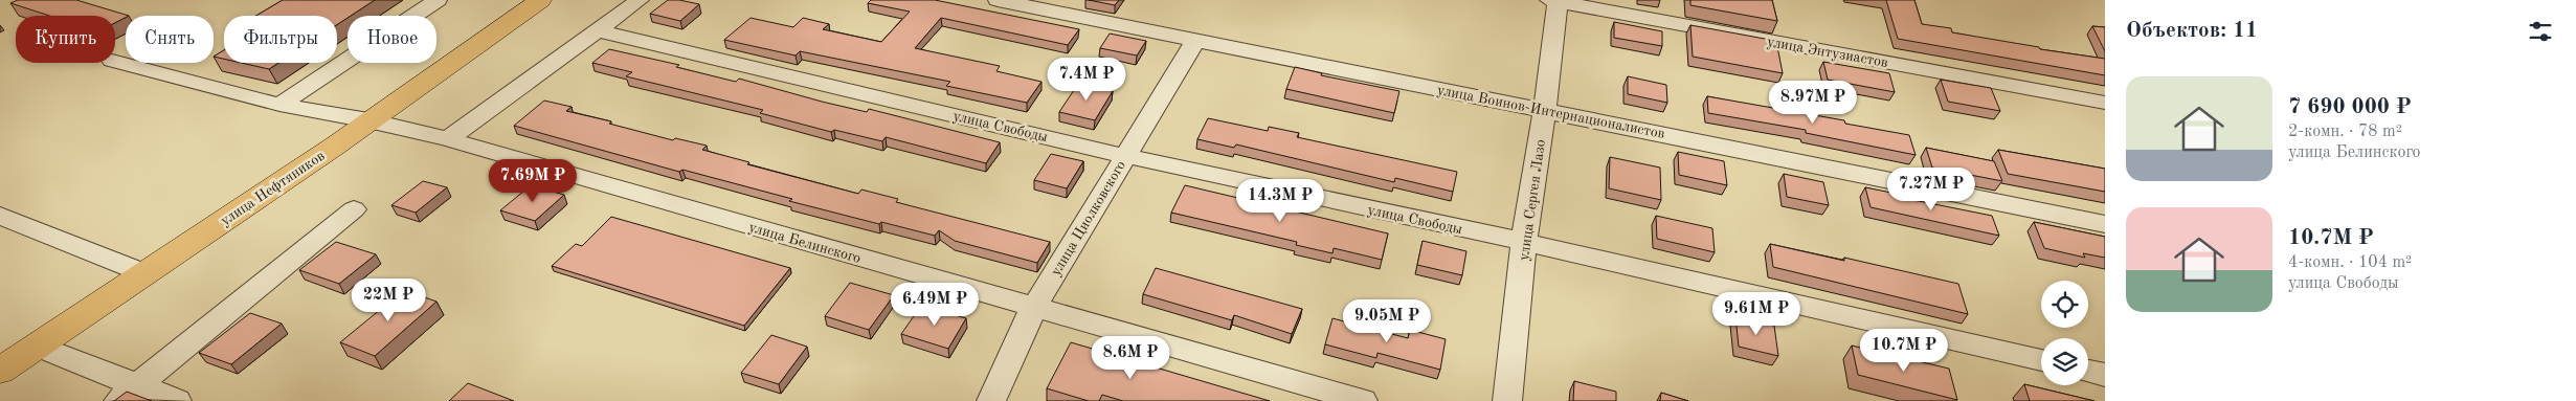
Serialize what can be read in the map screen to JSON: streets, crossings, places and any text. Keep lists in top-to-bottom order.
{
  "streets": {
    "main road": ["улица Нефтяников"],
    "street": [
      "улица Энтузиастов",
      "улица Воинов-Интернационалистов",
      "улица Свободы",
      "улица Сергея Лазо",
      "улица Циолковского",
      "улица Белинского"
    ]
  },
  "crossings": [
    ["улица Энтузиастов", "улица Сергея Лазо"],
    ["улица Воинов-Интернационалистов", "улица Сергея Лазо"],
    ["улица Воинов-Интернационалистов", "улица Циолковского"],
    ["улица Свободы", "улица Сергея Лазо"],
    ["улица Свободы", "улица Циолковского"],
    ["улица Нефтяников", "улица Белинского"],
    ["улица Циолковского", "улица Белинского"]
  ],
  "page": {
    "heading": "Объектов: 11",
    "chip": [
      "Купить",
      "Снять",
      "Фильтры",
      "Новое"
    ],
    "price": [
      "7.4M ₽",
      "8.97M ₽",
      "7.69M ₽",
      "7.27M ₽",
      "14.3M ₽",
      "22M ₽",
      "6.49M ₽",
      "9.61M ₽",
      "9.05M ₽",
      "10.7M ₽",
      "8.6M ₽"
    ],
    "list": [
      {
        "name": "7 690 000 ₽",
        "note": "2-комн. · 78 m² · улица Белинского"
      },
      {
        "name": "10.7M ₽",
        "note": "4-комн. · 104 m² · улица Свободы"
      }
    ]
  }
}
